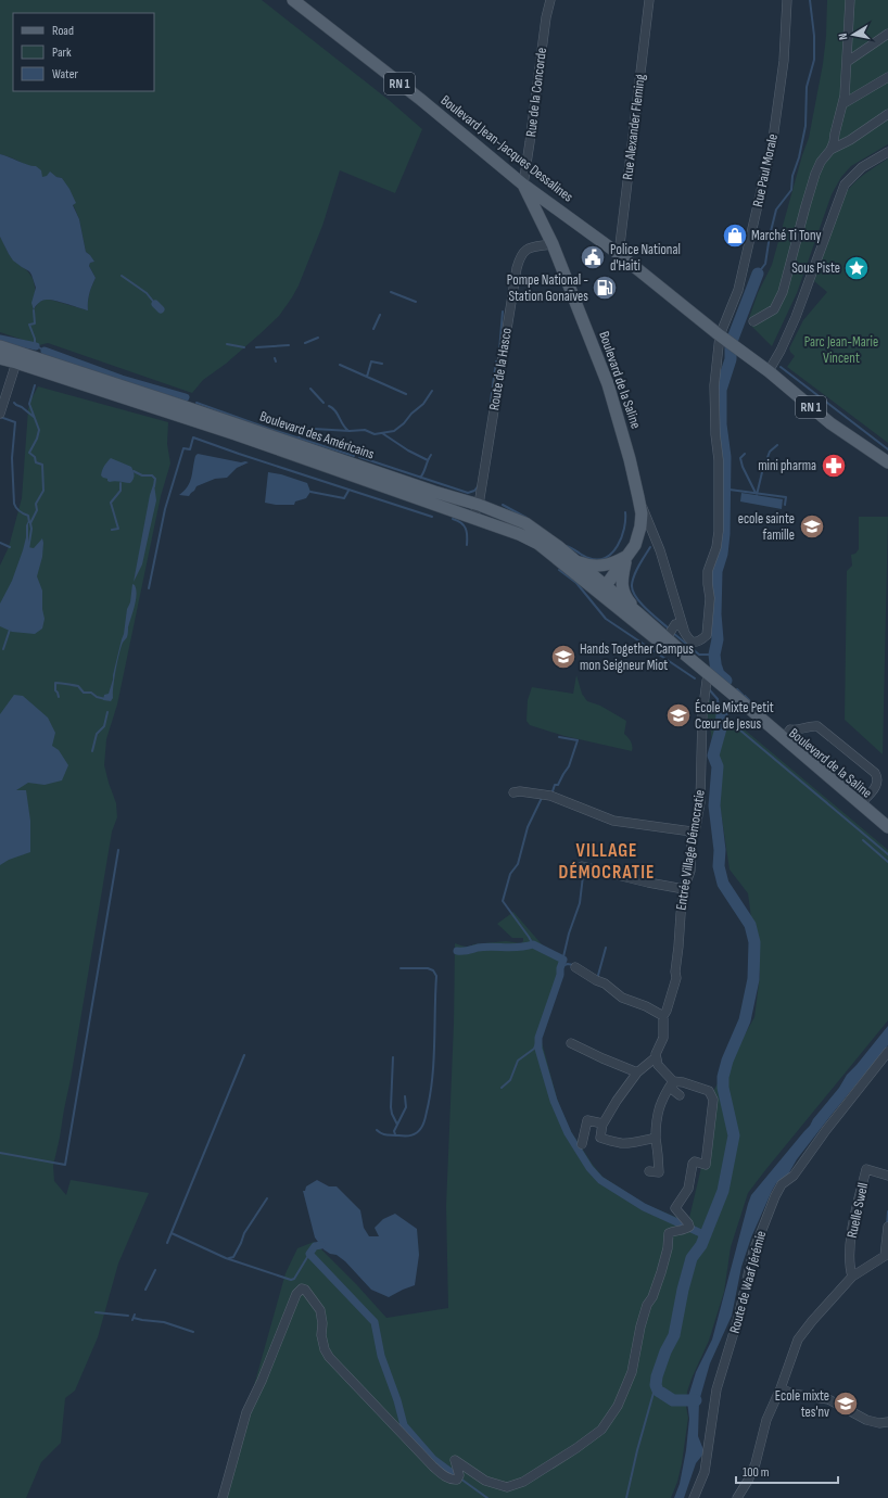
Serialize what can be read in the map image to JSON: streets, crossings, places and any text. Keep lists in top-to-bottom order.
{
  "streets": {
    "main road": [
      "RN 1",
      "Boulevard Jean-Jacques Dessalines",
      "Boulevard de la Saline",
      "Boulevard des Américains"
    ],
    "street": [
      "Rue de la Concorde",
      "Rue Alexander Fleming",
      "Rue Paul Morale",
      "Route de la Hasco",
      "Entrée Village Démocratie",
      "Ruelle Swell",
      "Route de Waaf Jérémie"
    ]
  },
  "crossings": [
    ["Rue de la Concorde", "Boulevard Jean-Jacques Dessalines"],
    ["Rue de la Concorde", "Boulevard de la Saline"],
    ["Rue Alexander Fleming", "Boulevard Jean-Jacques Dessalines"],
    ["Boulevard Jean-Jacques Dessalines", "Rue Paul Morale"],
    ["Boulevard Jean-Jacques Dessalines", "Boulevard de la Saline"],
    ["Route de la Hasco", "Boulevard de la Saline"],
    ["Route de la Hasco", "Boulevard des Américains"],
    ["Boulevard de la Saline", "Boulevard des Américains"],
    ["Boulevard de la Saline", "Entrée Village Démocratie"]
  ],
  "districts": ["VILLAGE DÉMOCRATIE"],
  "parks": ["Parc Jean-Marie Vincent"],
  "places": {
    "shop": ["Marché Ti Tony"],
    "public building": ["Police National d'Haiti"],
    "place": ["Sous Piste"],
    "fuel station": ["Pompe National - Station Gonaïves"],
    "pharmacy": ["mini pharma"],
    "school or university": [
      "ecole sainte famille",
      "Hands Together Campus mon Seigneur Miot",
      "École Mixte Petit Cœur de Jesus",
      "Ecole mixte tes'nv"
    ]
  },
  "legend": ["Road", "Park", "Water"],
  "scale_bar": "100 m",
  "north": "left"
}
